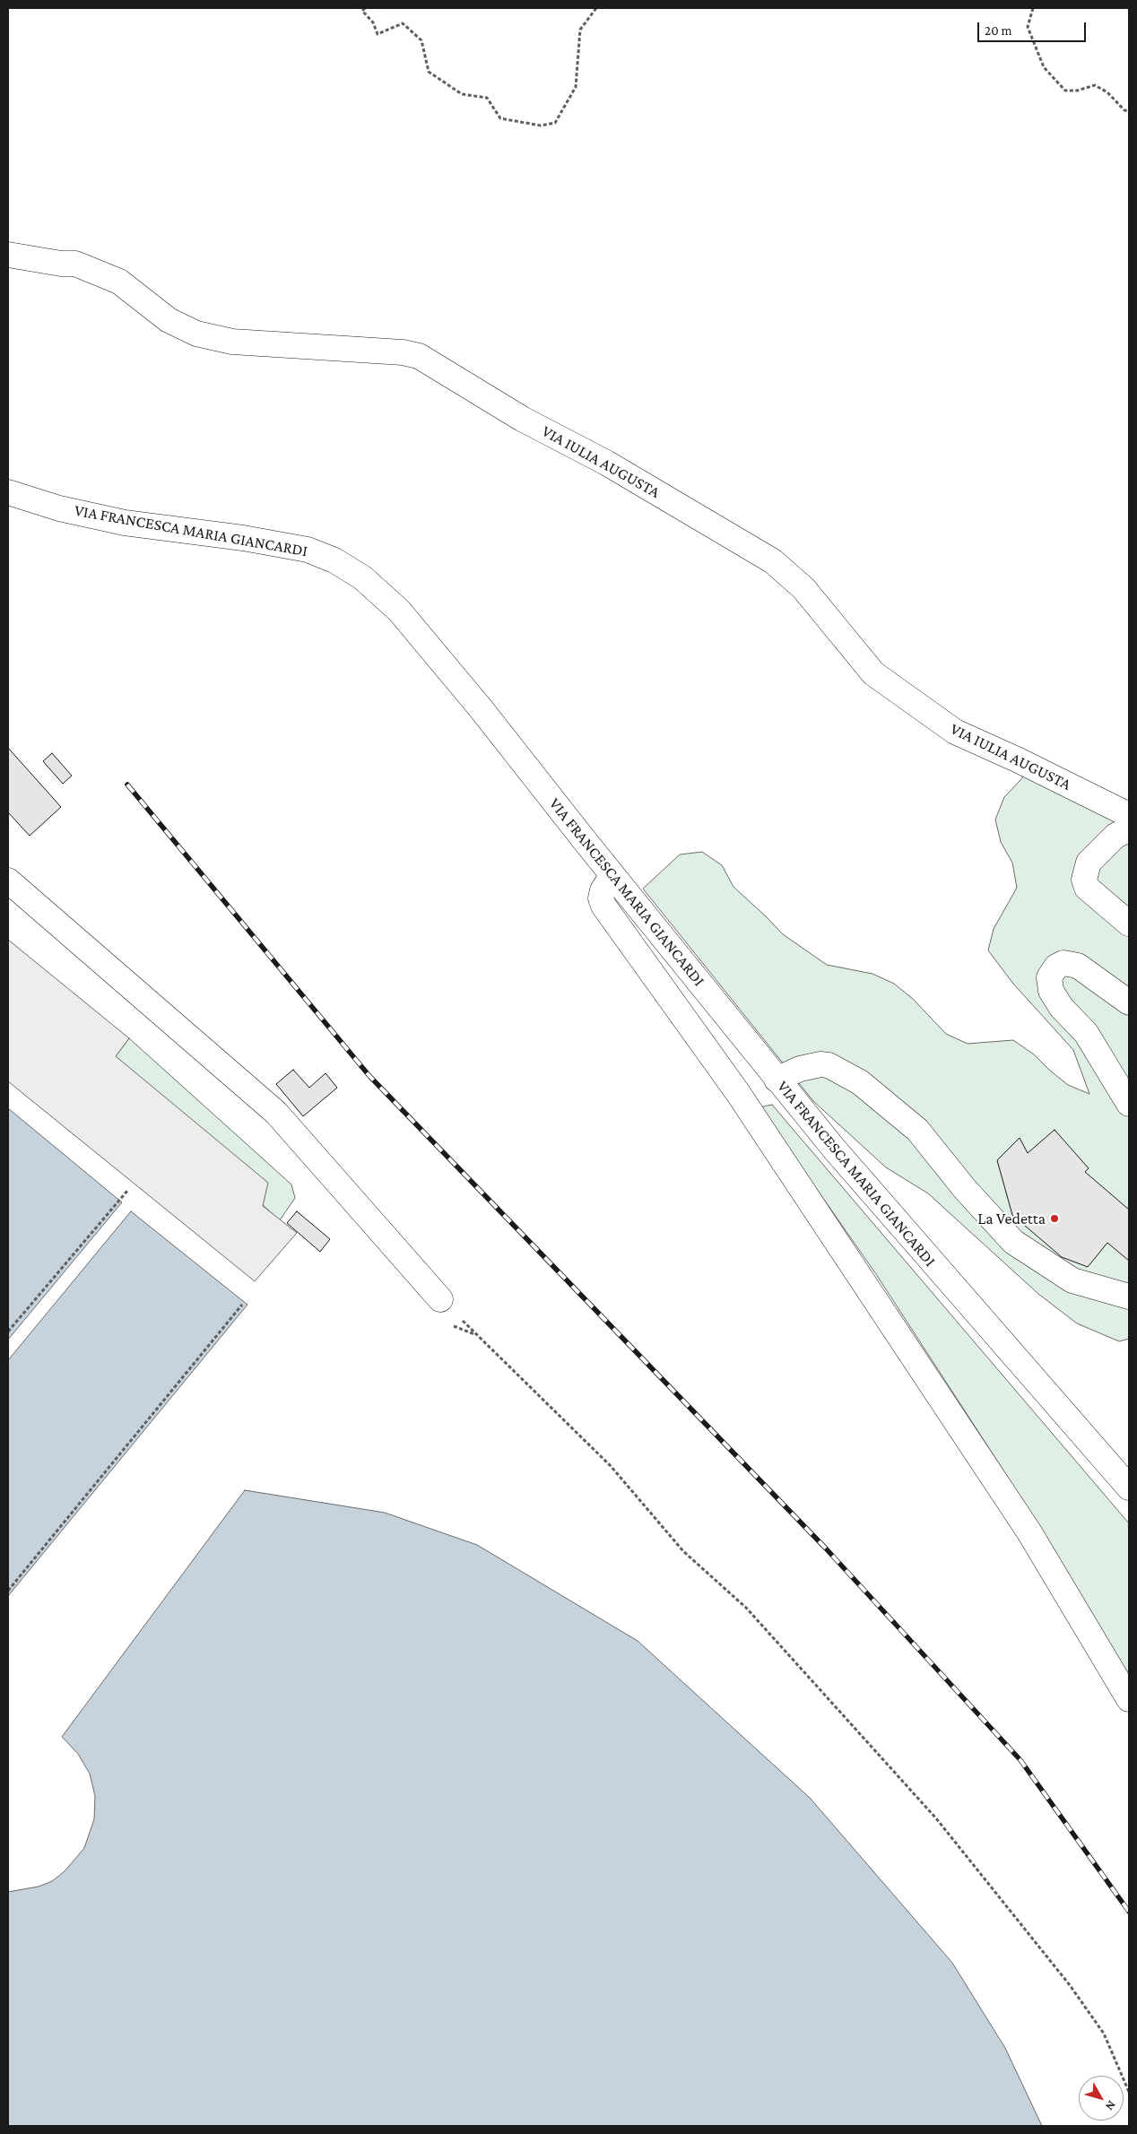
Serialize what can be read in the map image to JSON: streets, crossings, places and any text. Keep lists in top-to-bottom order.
{
  "streets": {
    "street": ["VIA IULIA AUGUSTA", "VIA FRANCESCA MARIA GIANCARDI"]
  },
  "places": ["La Vedetta"],
  "scale_bar": "20 m",
  "north": "bottom right"
}
